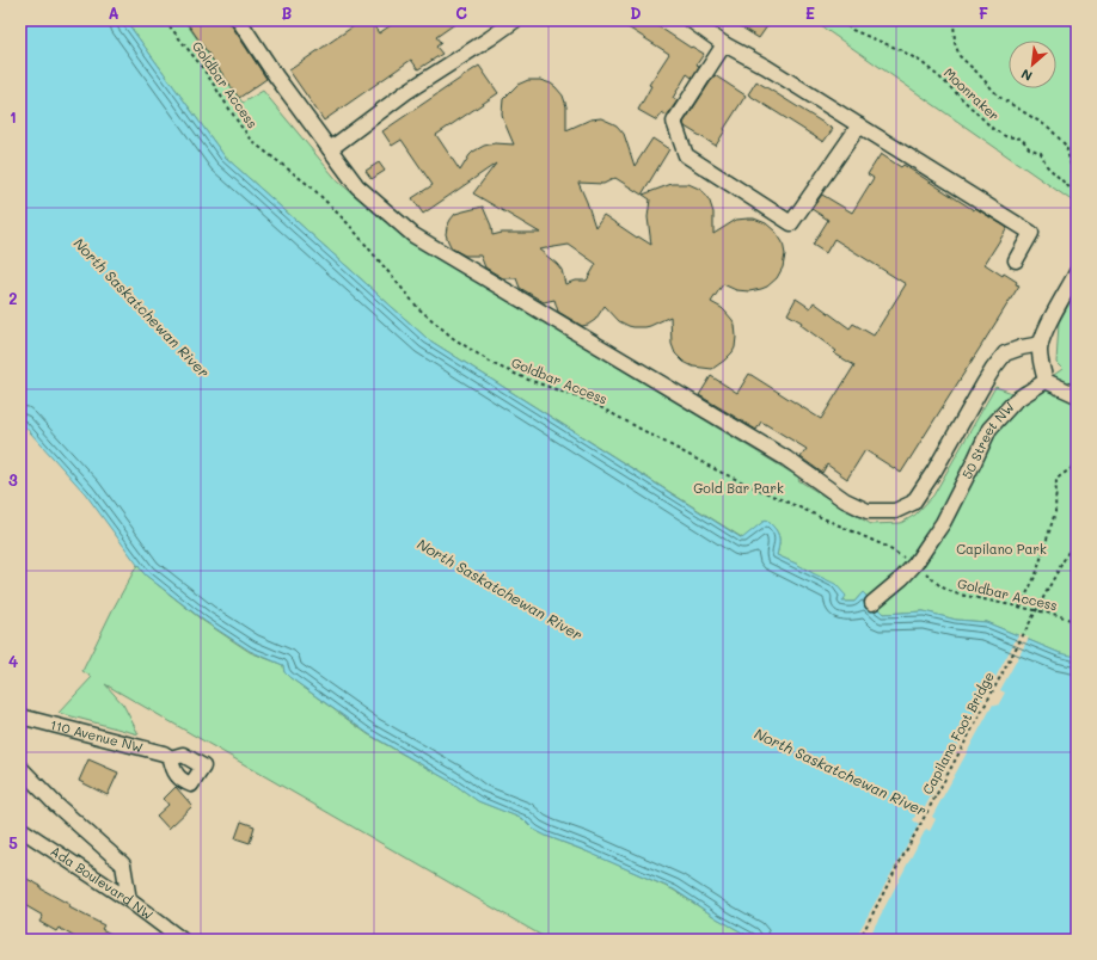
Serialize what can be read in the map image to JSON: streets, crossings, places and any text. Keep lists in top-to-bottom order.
{
  "streets": {
    "street": ["50 Street NW", "110 Avenue NW", "Ada Boulevard NW"],
    "path": ["Goldbar Access", "Moonraker", "Capilano Foot Bridge"]
  },
  "crossings": [
    ["Goldbar Access", "50 Street NW"]
  ],
  "water": ["North Saskatchewan River"],
  "parks": ["Gold Bar Park", "Capilano Park"],
  "north": "bottom left",
  "grid": {
    "columns": [
      "A",
      "B",
      "C",
      "D",
      "E",
      "F"
    ],
    "rows": [
      "1",
      "2",
      "3",
      "4",
      "5"
    ]
  }
}
